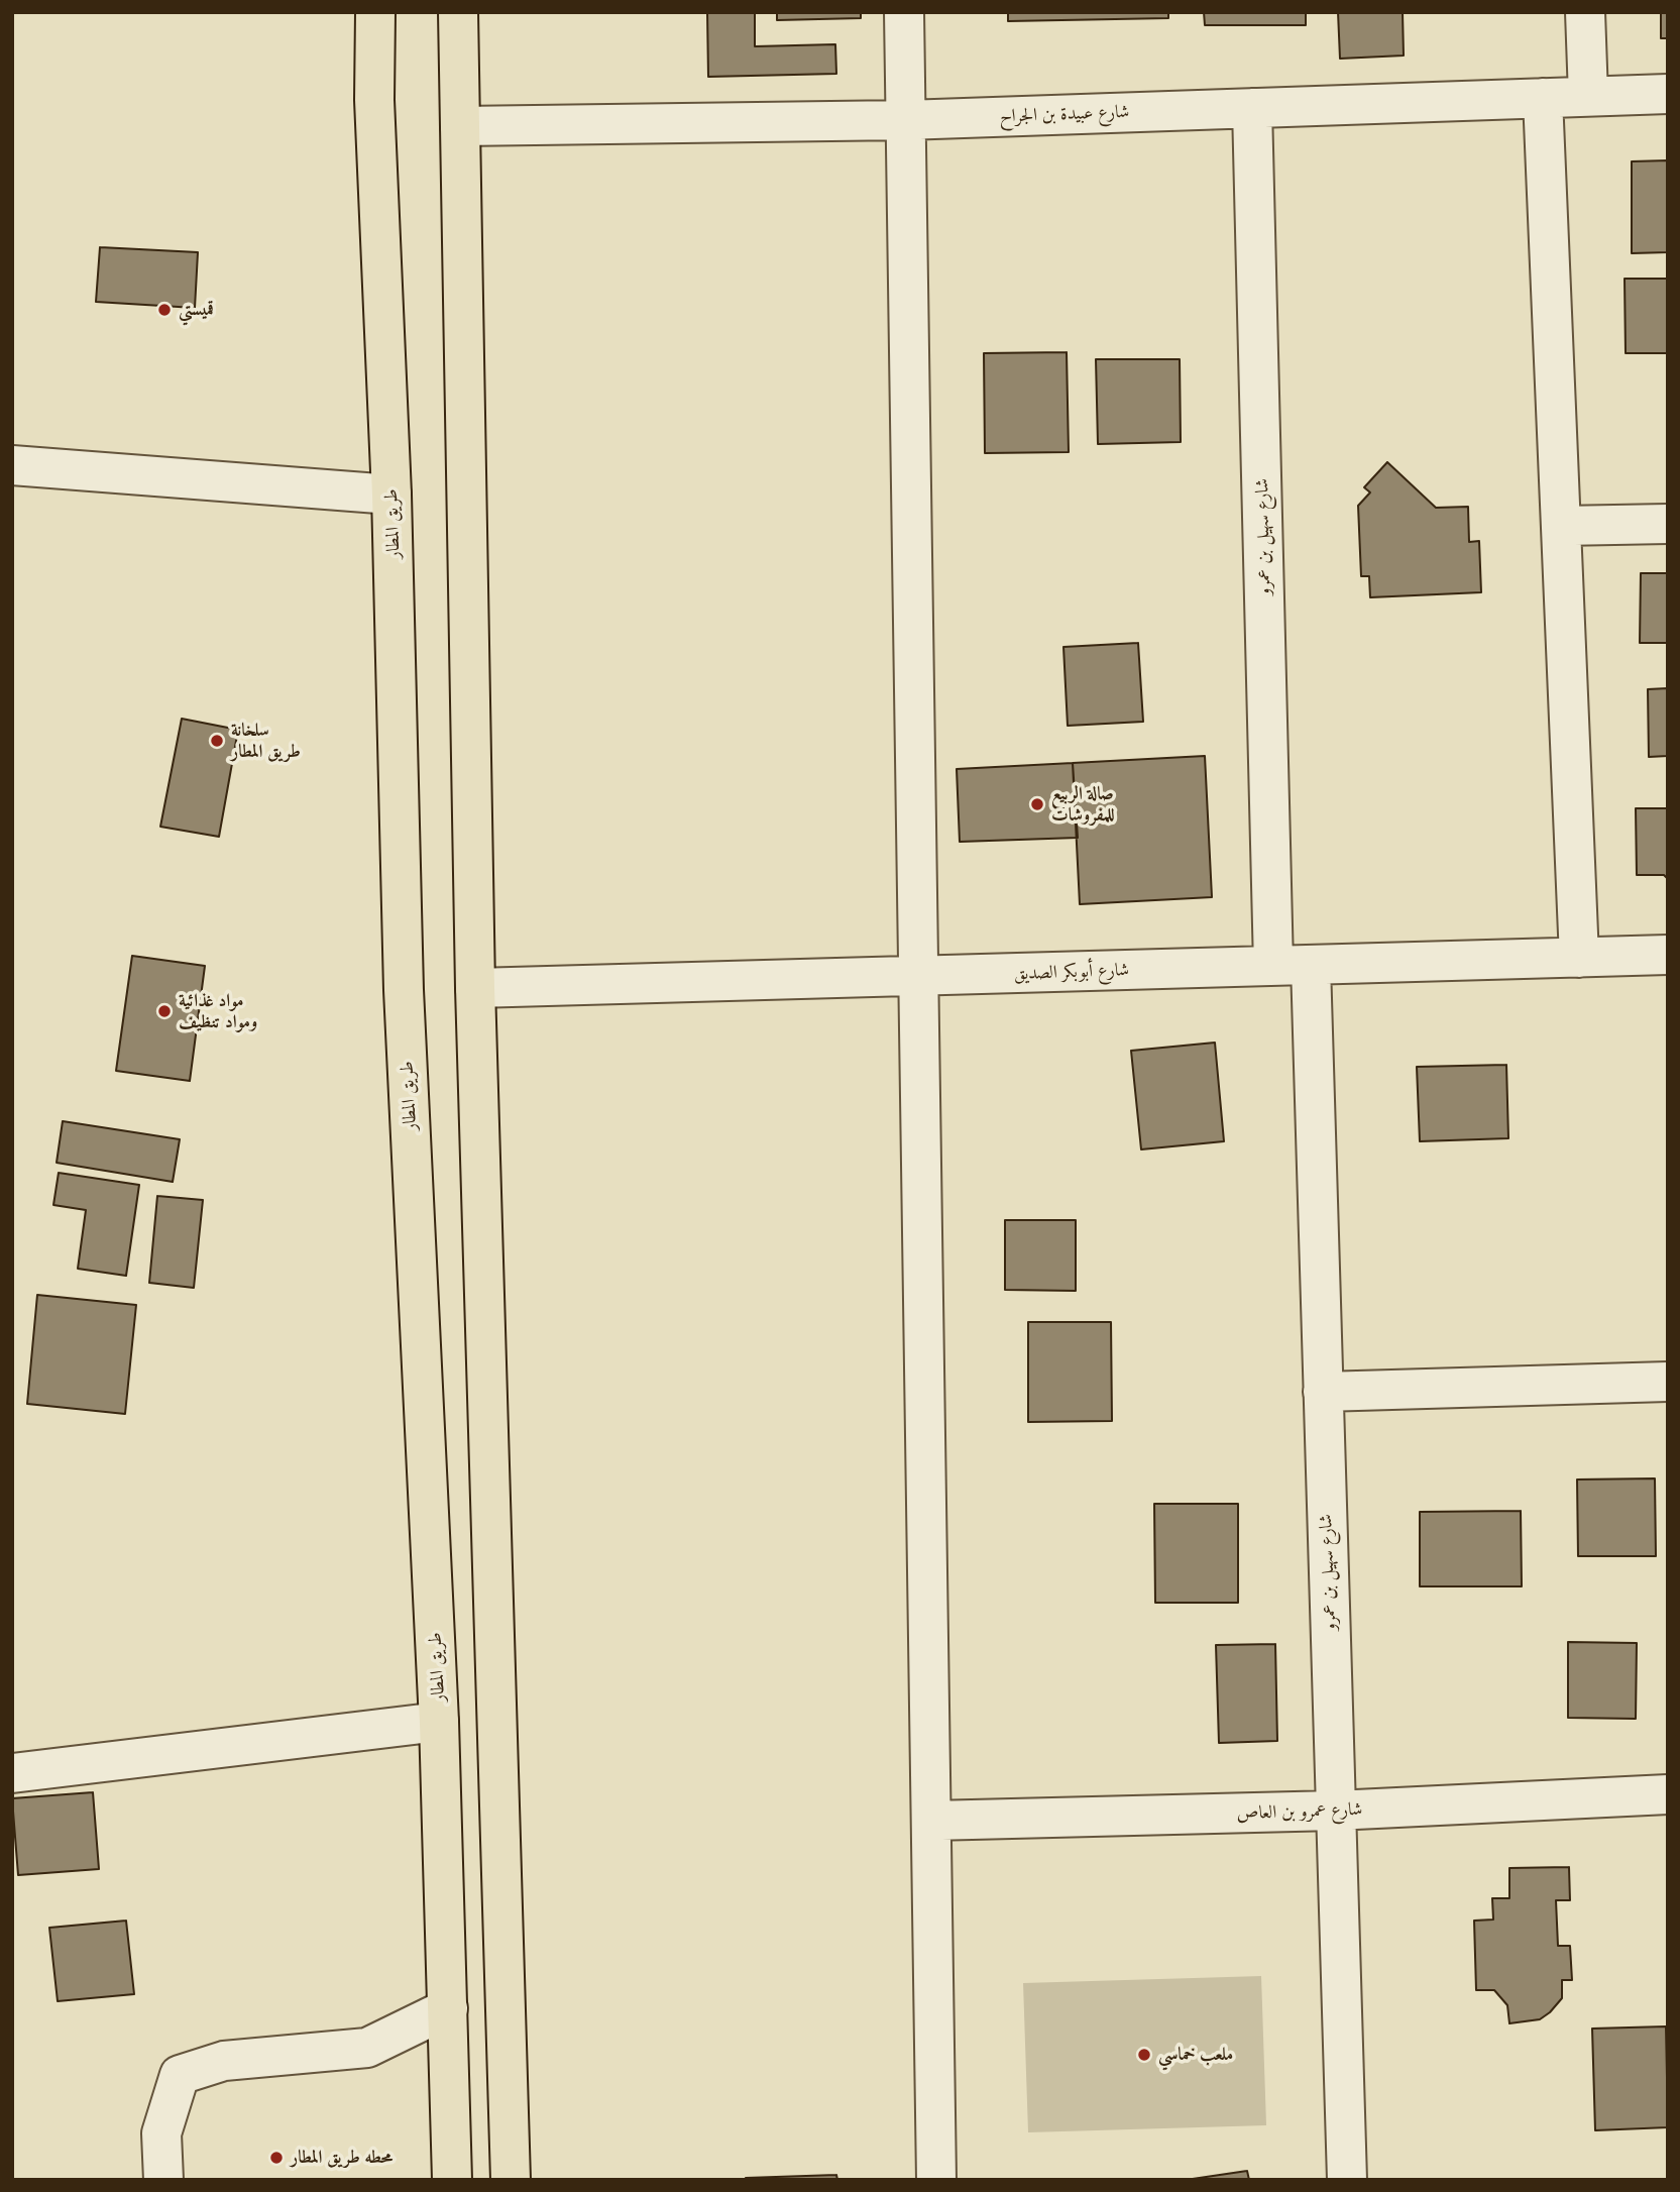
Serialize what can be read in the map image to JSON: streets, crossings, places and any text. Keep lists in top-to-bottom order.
{
  "streets": {
    "highway": ["طريق المطار"],
    "street": [
      "شارع عبيدة بن الجراح",
      "شارع سهيل بن عمرو",
      "شارع أبوبكر الصديق",
      "شارع عمرو بن العاص"
    ]
  },
  "crossings": [
    ["شارع عبيدة بن الجراح", "شارع سهيل بن عمرو"],
    ["شارع سهيل بن عمرو", "شارع أبوبكر الصديق"],
    ["شارع سهيل بن عمرو", "شارع عمرو بن العاص"]
  ],
  "places": [
    "قميستي",
    "سلخانة طريق المطار",
    "صالة الربيع للمفروشات",
    "مواد غذائية ومواد تنظيف",
    "ملعب خماسي",
    "محطه طريق المطار"
  ]
}
